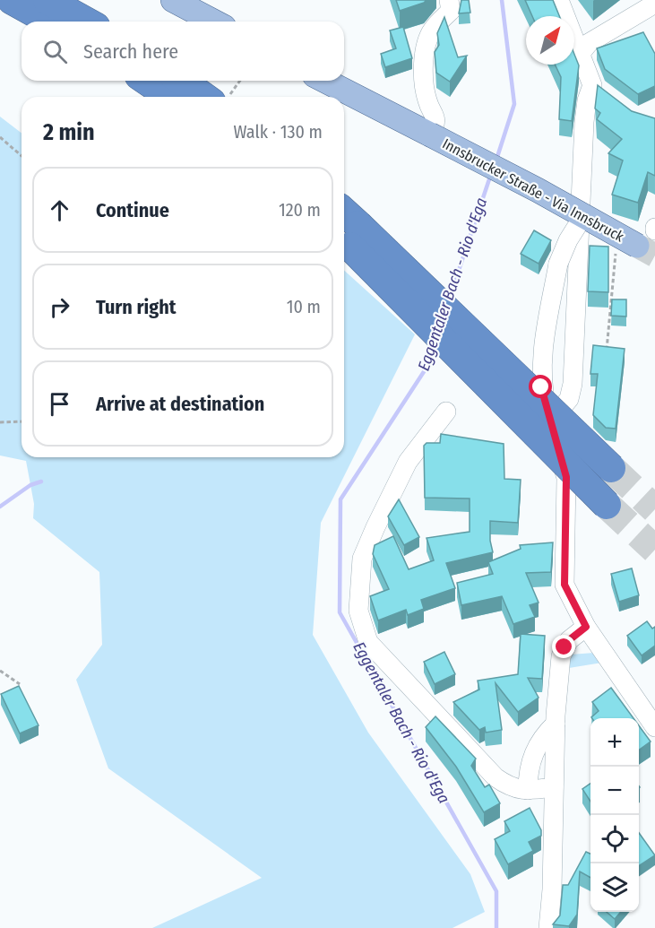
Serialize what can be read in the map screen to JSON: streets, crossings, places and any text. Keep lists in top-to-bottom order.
{
  "streets": {
    "main road": ["Innsbrucker Straße - Via Innsbruck"]
  },
  "water": ["Eggentaler Bach - Rio d'Ega"],
  "north": "top right",
  "page": {
    "search": "Search here",
    "heading": ["2 min", "Walk · 130 m"],
    "list": [
      ["Continue", "120 m"],
      ["Turn right", "10 m"],
      "Arrive at destination"
    ],
    "map_buttons": ["+", "−"]
  }
}
